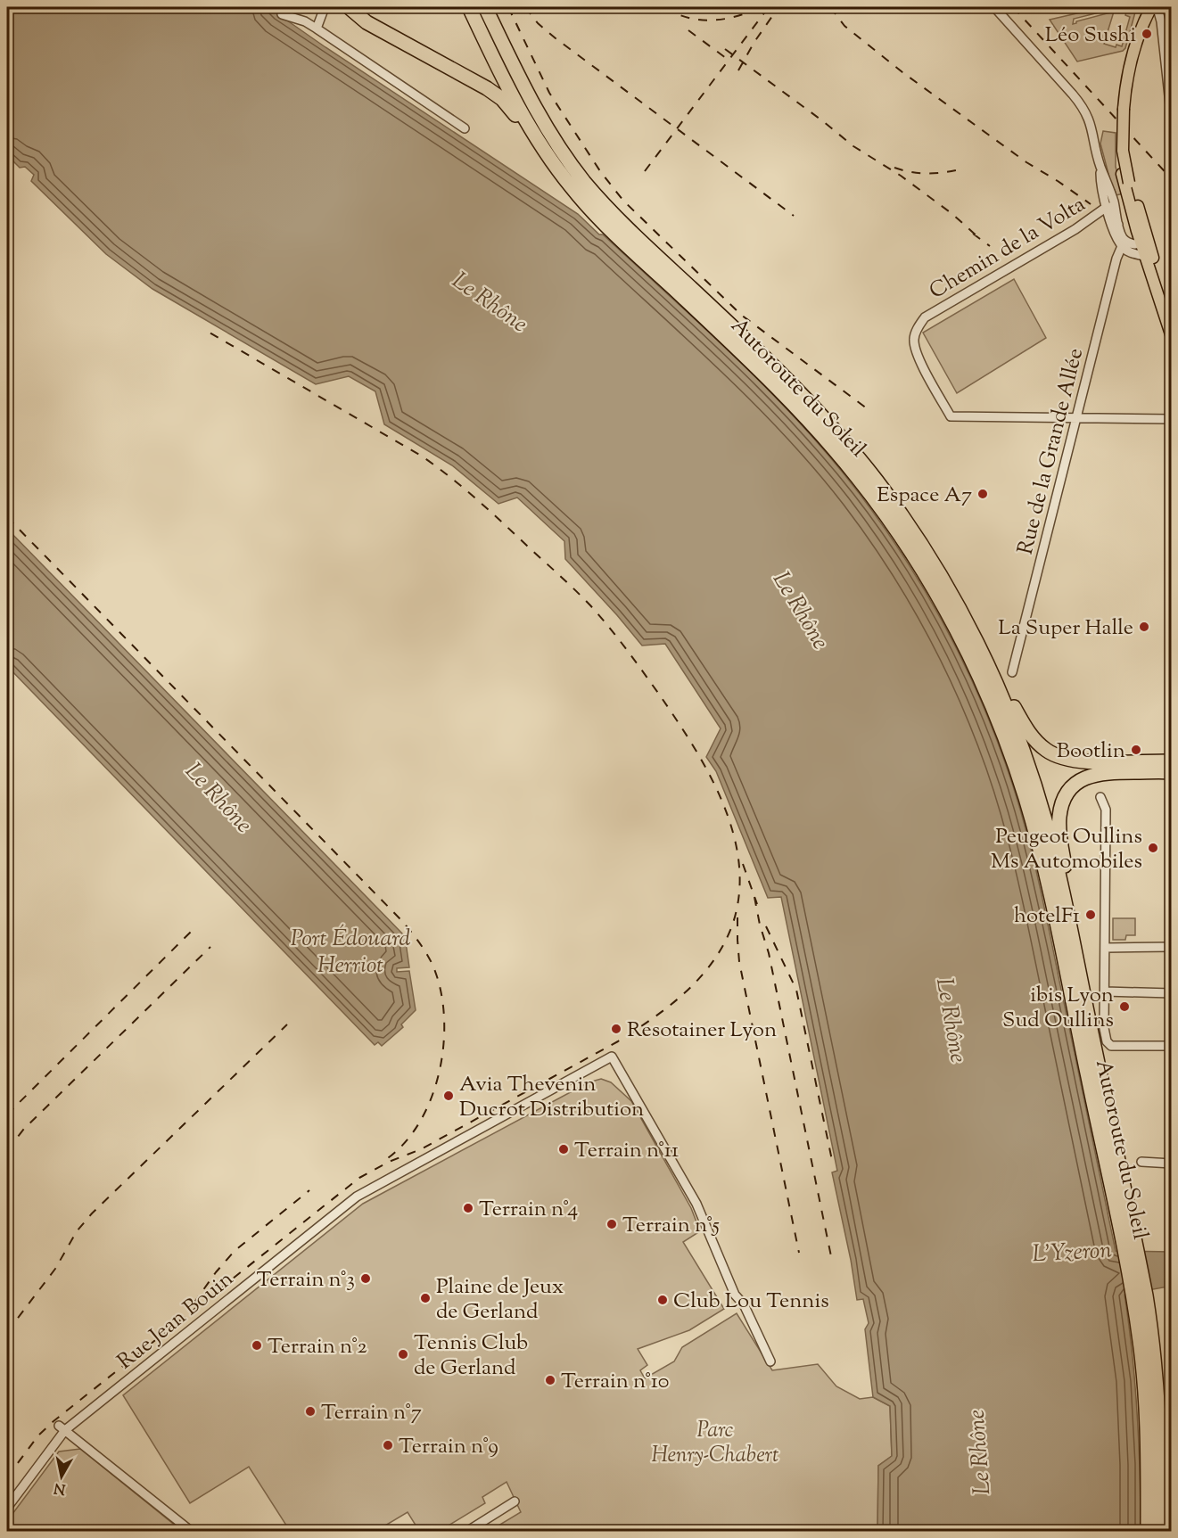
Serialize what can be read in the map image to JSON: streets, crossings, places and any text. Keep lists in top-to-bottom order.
{
  "streets": {
    "highway": ["Autoroute du Soleil"],
    "street": ["Chemin de la Volta", "Rue de la Grande Allée", "Rue Jean Bouin"]
  },
  "crossings": [
    ["Chemin de la Volta", "Rue de la Grande Allée"]
  ],
  "water": ["Le Rhône", "Port Édouard Herriot", "L'Yzeron"],
  "parks": ["Parc Henry-Chabert"],
  "places": [
    "Léo Sushi",
    "Espace A7",
    "La Super Halle",
    "Bootlin",
    "Peugeot Oullins Ms Automobiles",
    "hotelF1",
    "ibis Lyon Sud Oullins",
    "Resotainer Lyon",
    "Avia Thevenin Ducrot Distribution",
    "Terrain n°11",
    "Terrain n°4",
    "Terrain n°5",
    "Terrain n°3",
    "Plaine de Jeux de Gerland",
    "Club Lou Tennis",
    "Terrain n°2",
    "Tennis Club de Gerland",
    "Terrain n°10",
    "Terrain n°7",
    "Terrain n°9"
  ],
  "north": "bottom"
}
